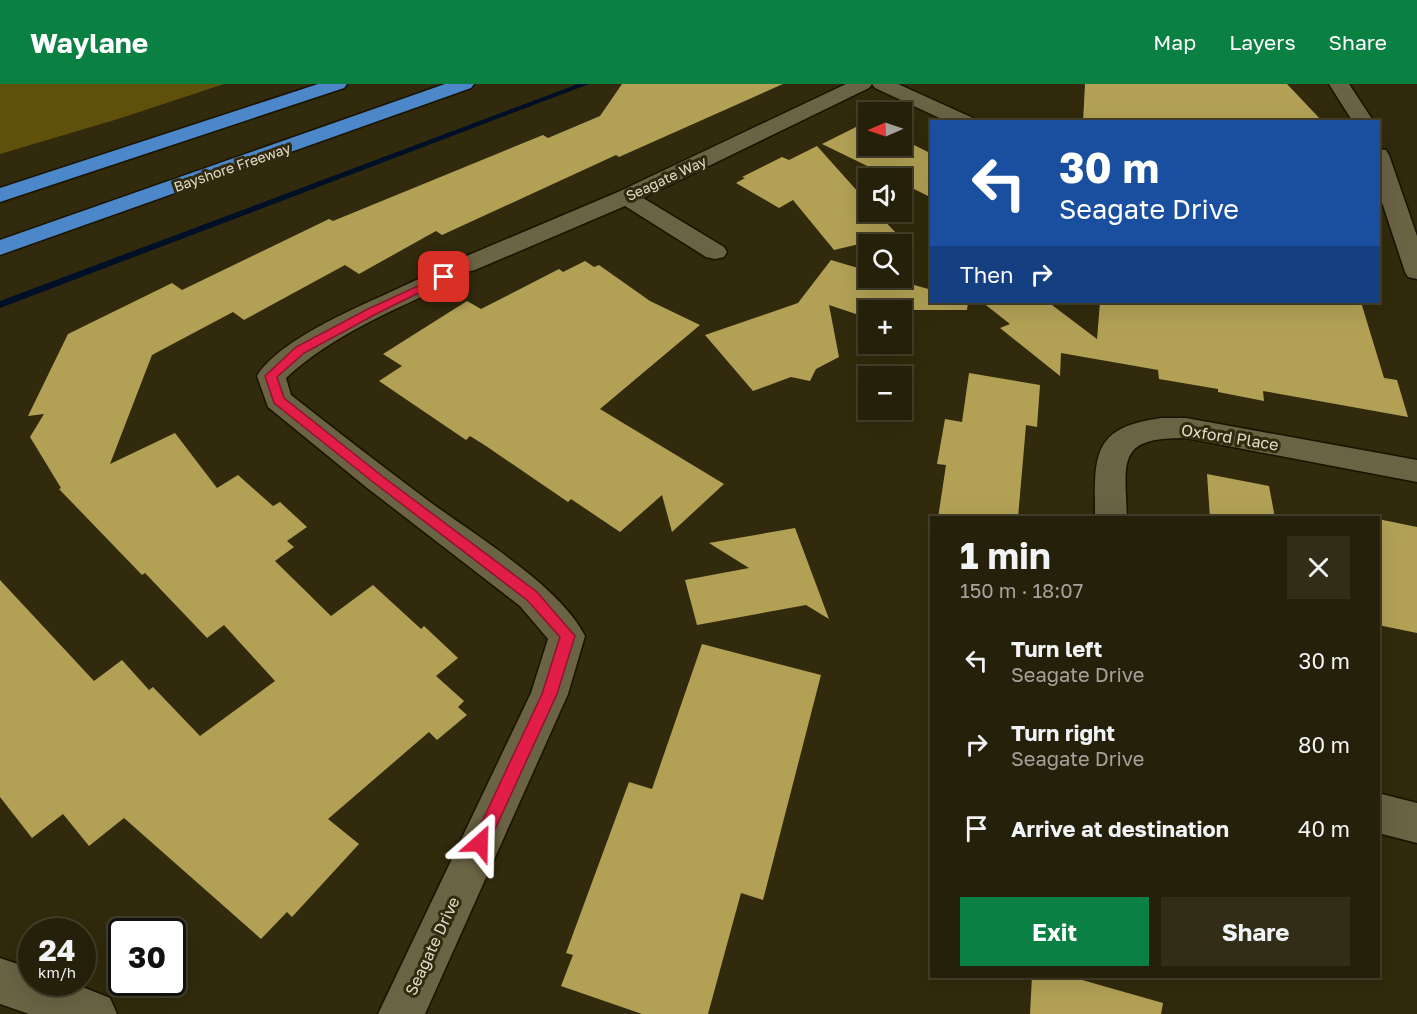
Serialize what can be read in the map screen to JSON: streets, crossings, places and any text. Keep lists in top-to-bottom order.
{
  "streets": {
    "highway": ["Bayshore Freeway"],
    "street": ["Seagate Way", "Oxford Place", "Seagate Drive"]
  },
  "crossings": [
    ["Seagate Way", "Seagate Drive"]
  ],
  "north": "left",
  "page": {
    "header": "Waylane",
    "nav": ["Map", "Layers", "Share"],
    "map_buttons": ["+", "−"],
    "turn": ["30 m", "Seagate Drive"],
    "then": "Then",
    "heading": ["1 min", "150 m · 18:07"],
    "list": [
      {
        "name": "Turn left",
        "note": "Seagate Drive",
        "value": "30 m"
      },
      {
        "name": "Turn right",
        "note": "Seagate Drive",
        "value": "80 m"
      },
      {
        "name": "Arrive at destination",
        "value": "40 m"
      }
    ],
    "buttons": ["Exit", "Share"],
    "speed": "24 km/h",
    "limit": "30"
  }
}
